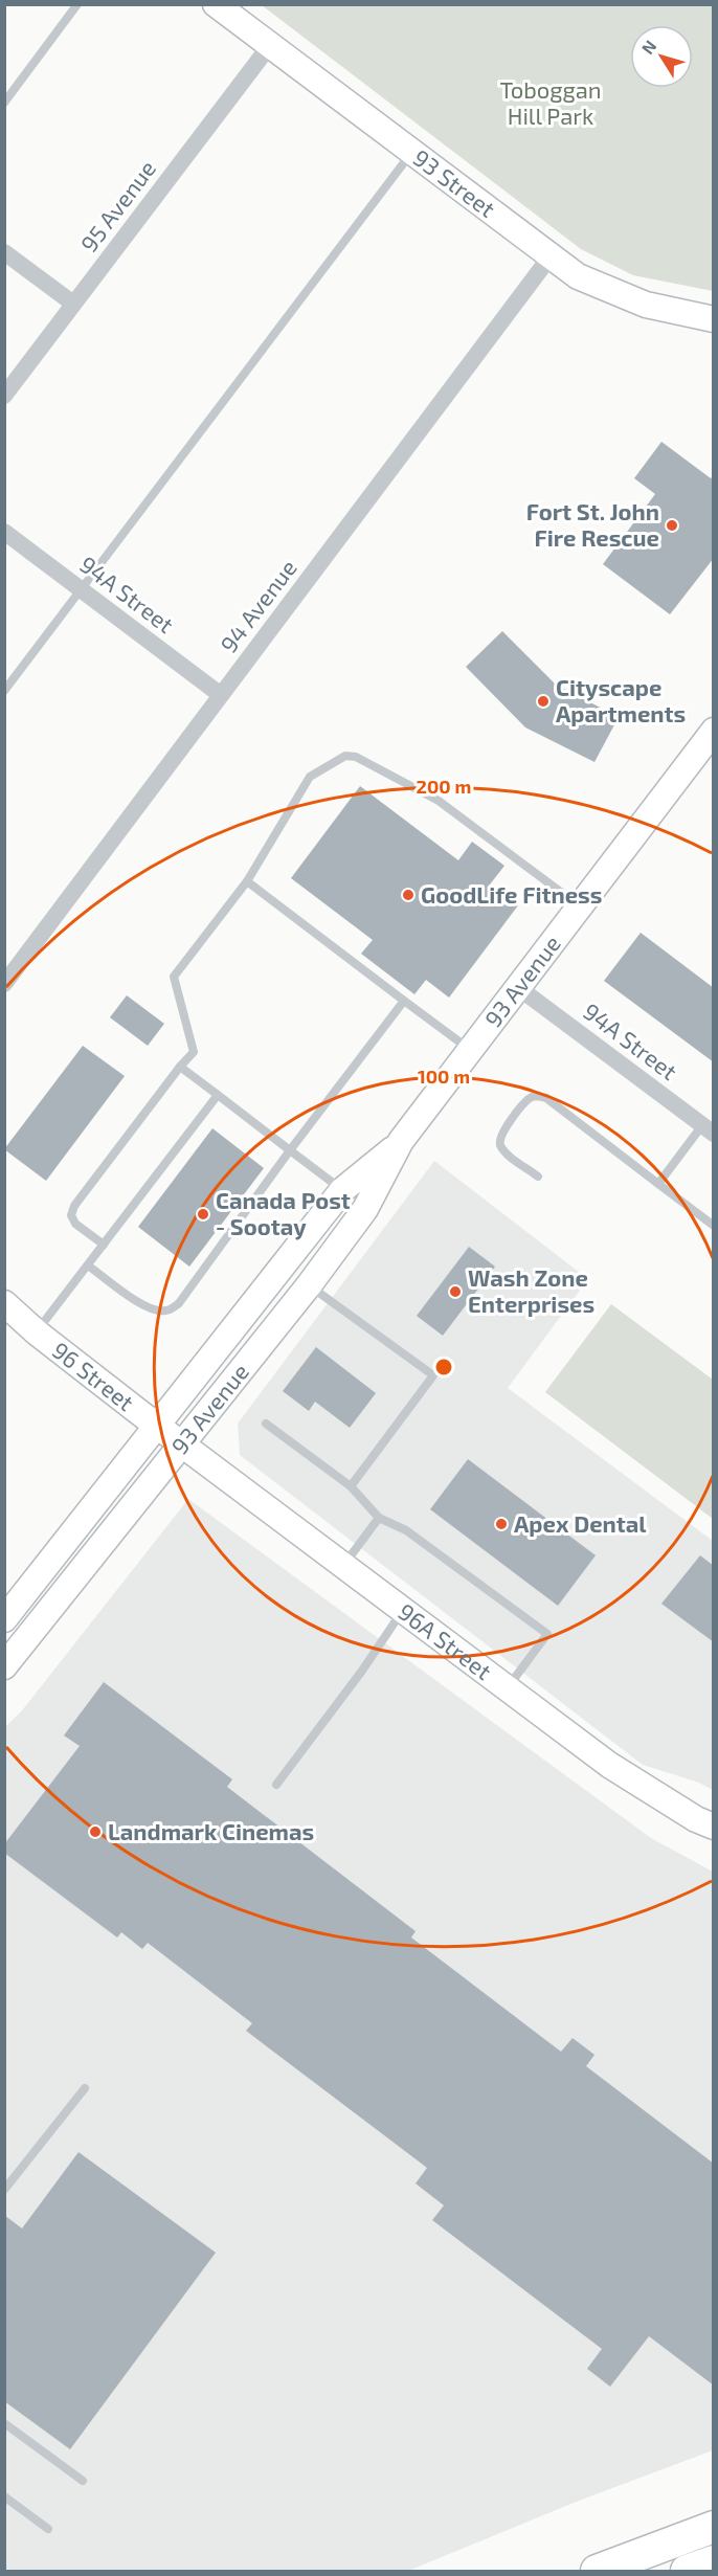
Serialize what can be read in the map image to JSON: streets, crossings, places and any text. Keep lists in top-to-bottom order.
{
  "streets": {
    "main road": [
      "93 Street",
      "93 Avenue",
      "96 Street",
      "96A Street"
    ],
    "street": ["95 Avenue", "94A Street", "94 Avenue"]
  },
  "crossings": [
    ["93 Street", "95 Avenue"],
    ["93 Street", "94 Avenue"],
    ["94A Street", "94 Avenue"],
    ["94A Street", "93 Avenue"],
    ["93 Avenue", "96 Street"],
    ["93 Avenue", "96A Street"],
    ["96 Street", "96A Street"]
  ],
  "parks": ["Toboggan Hill Park"],
  "places": [
    "Fort St. John Fire Rescue",
    "Cityscape Apartments",
    "GoodLife Fitness",
    "Canada Post - Sootay",
    "Wash Zone Enterprises",
    "Apex Dental",
    "Landmark Cinemas"
  ],
  "north": "top left",
  "rings": ["200 m", "100 m"]
}
